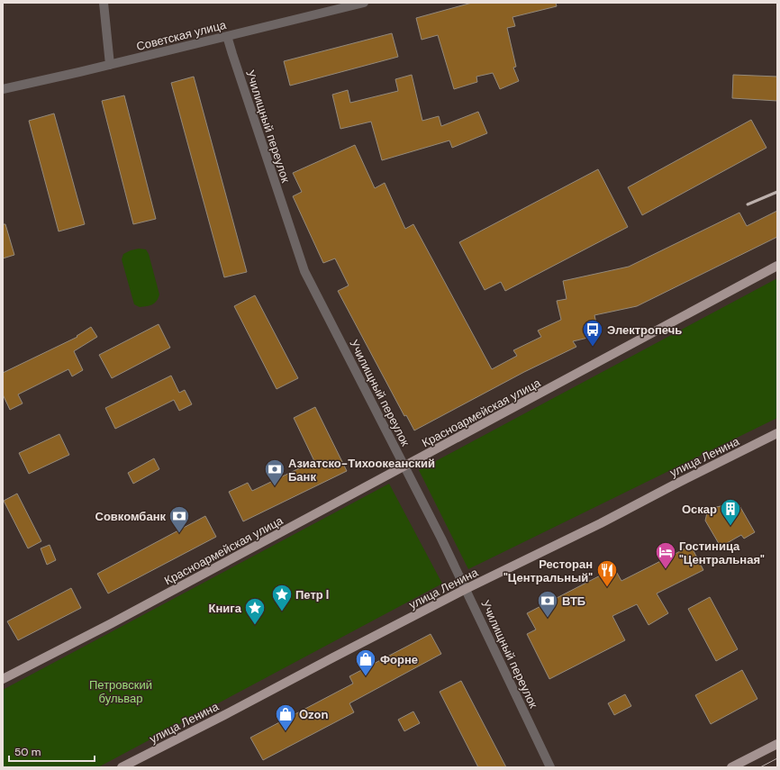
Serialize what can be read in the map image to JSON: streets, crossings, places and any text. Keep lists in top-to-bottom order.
{
  "streets": {
    "main road": ["Красноармейская улица", "улица Ленина"],
    "street": ["Советская улица", "Училищный переулок"]
  },
  "crossings": [
    ["Советская улица", "Училищный переулок"],
    ["Училищный переулок", "Красноармейская улица"],
    ["Училищный переулок", "улица Ленина"]
  ],
  "parks": ["Петровский бульвар"],
  "places": {
    "bus stop": ["Электропечь"],
    "bank": ["Азиатско-Тихоокеанский Банк", "Совкомбанк", "ВТБ"],
    "building": ["Оскар"],
    "hotel": ["Гостиница \"Центральная\""],
    "restaurant": ["Ресторан \"Центральный\""],
    "place": ["Петр I", "Книга"],
    "shop": ["Форне", "Ozon"]
  },
  "scale_bar": "50 m"
}
